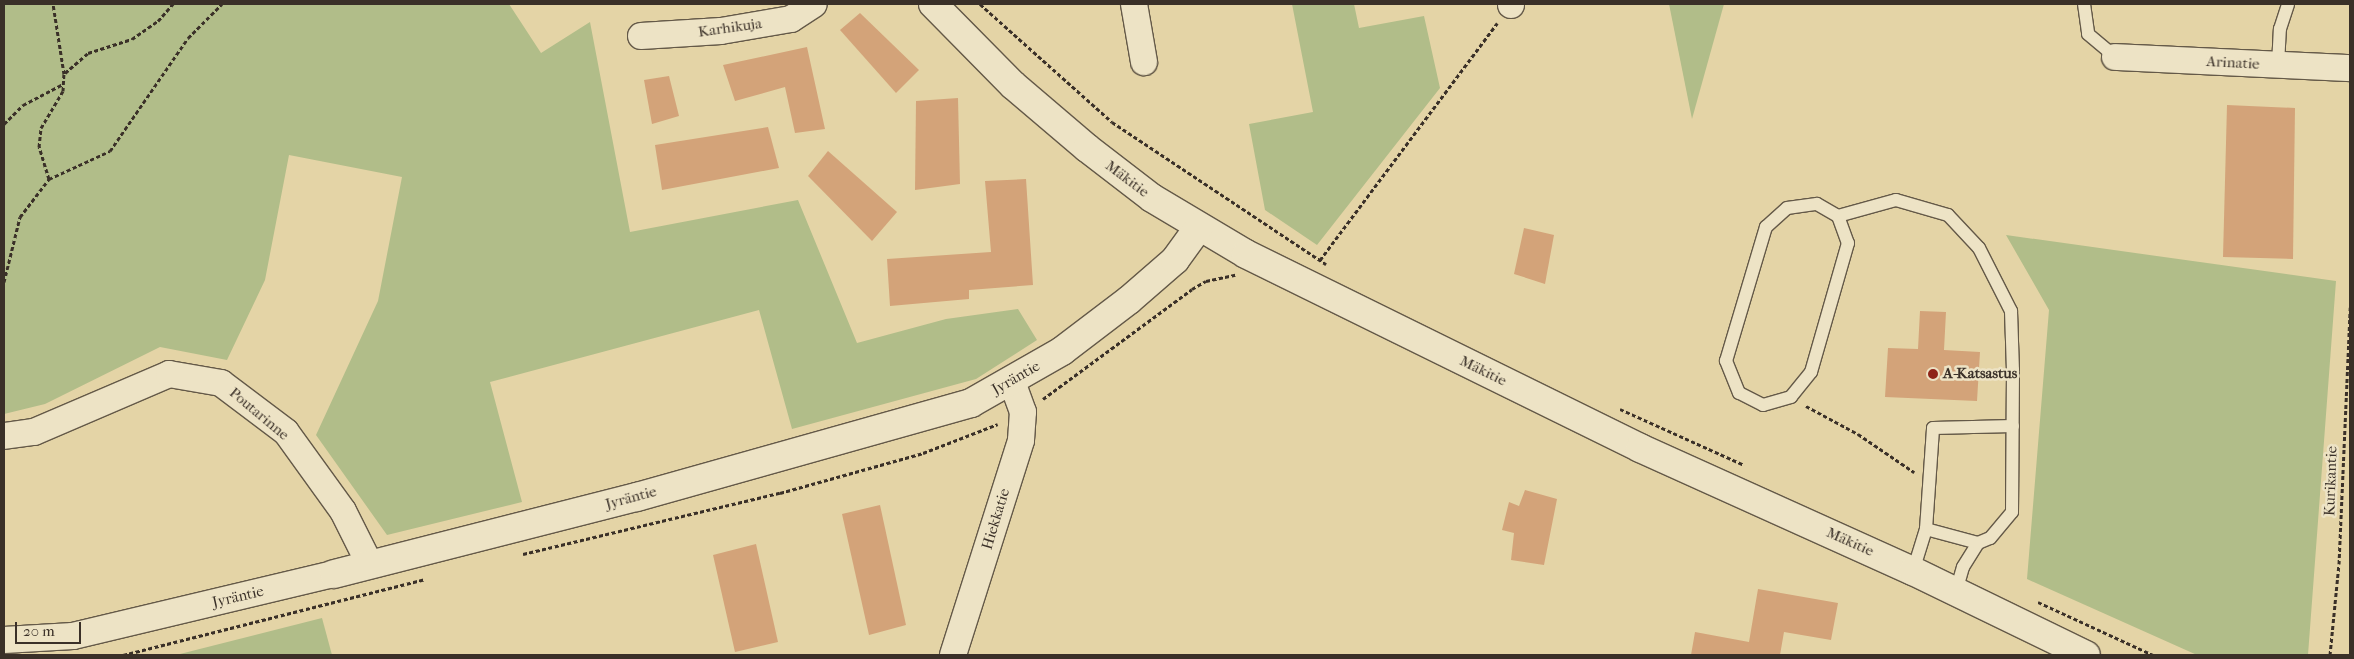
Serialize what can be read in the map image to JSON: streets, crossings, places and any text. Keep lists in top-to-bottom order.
{
  "streets": {
    "street": [
      "Karhikuja",
      "Arinatie",
      "Mäkitie",
      "Jyräntie",
      "Poutarinne",
      "Hiekkatie"
    ],
    "path": ["Kurikantie"]
  },
  "crossings": [
    ["Mäkitie", "Jyräntie"],
    ["Jyräntie", "Poutarinne"],
    ["Jyräntie", "Hiekkatie"]
  ],
  "places": ["A-Katsastus"],
  "scale_bar": "20 m"
}
